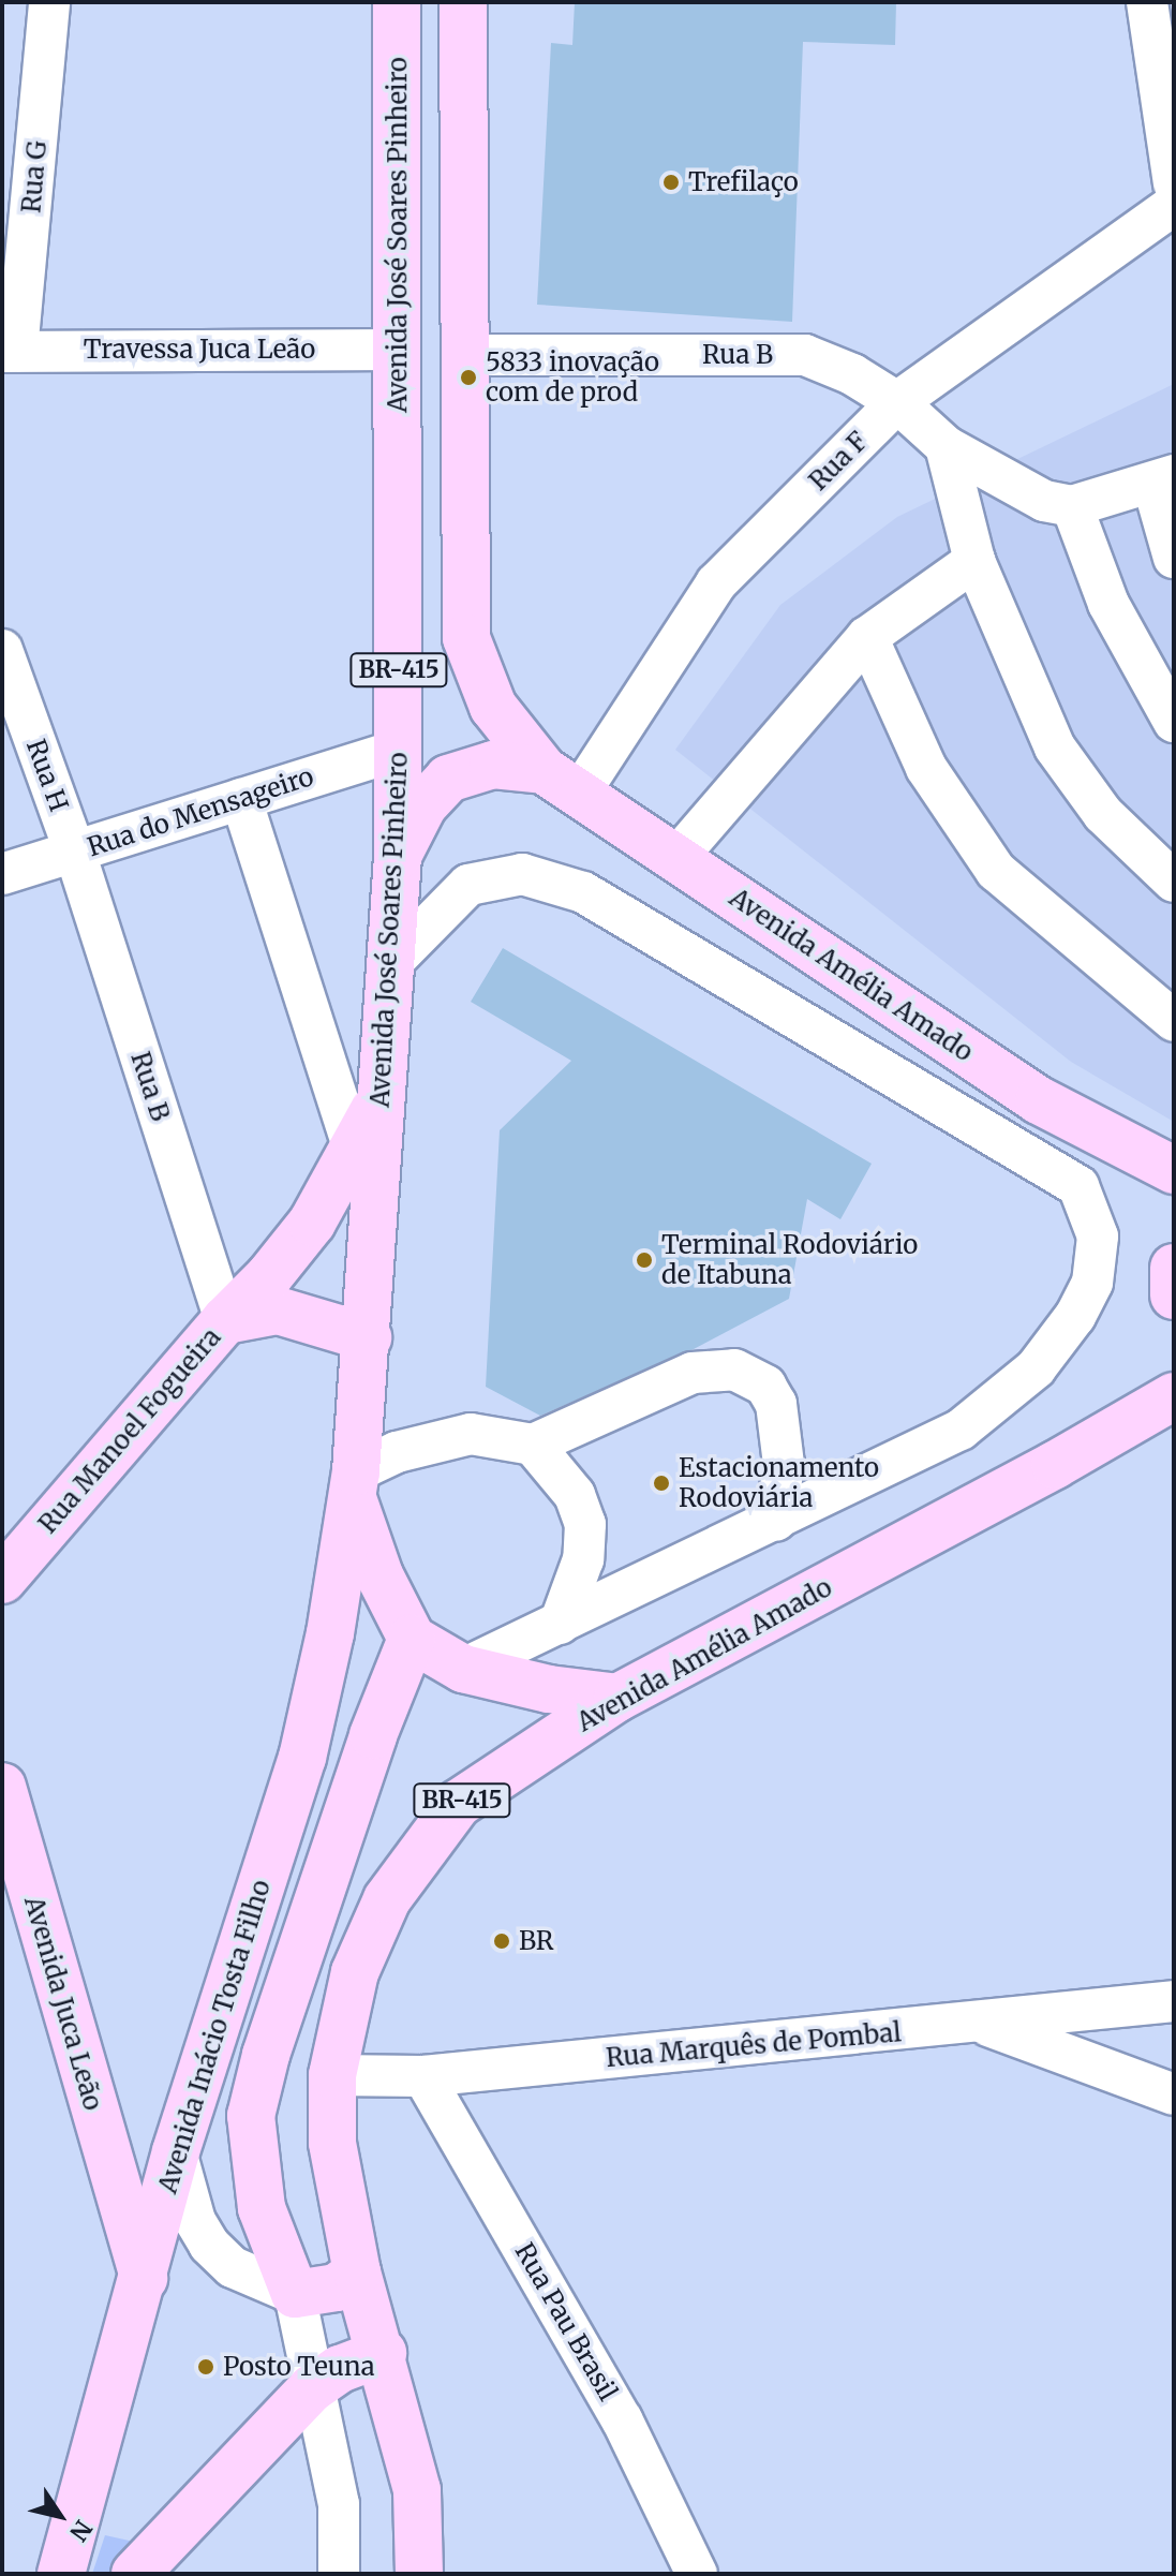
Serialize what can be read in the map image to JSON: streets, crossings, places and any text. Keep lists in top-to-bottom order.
{
  "streets": {
    "main road": [
      "Avenida José Soares Pinheiro",
      "BR-415",
      "Avenida Amélia Amado",
      "Rua Manoel Fogueira",
      "Avenida Juca Leão",
      "Avenida Inácio Tosta Filho"
    ],
    "street": [
      "Rua G",
      "Travessa Juca Leão",
      "Rua B",
      "Rua F",
      "Rua H",
      "Rua do Mensageiro",
      "Rua Marquês de Pombal",
      "Rua Pau Brasil"
    ]
  },
  "crossings": [
    ["Rua G", "Travessa Juca Leão"],
    ["Avenida José Soares Pinheiro", "Travessa Juca Leão"],
    ["Avenida José Soares Pinheiro", "Rua do Mensageiro"],
    ["Avenida José Soares Pinheiro", "Rua Manoel Fogueira"],
    ["Avenida José Soares Pinheiro", "Avenida Inácio Tosta Filho"],
    ["Rua B", "Rua F"],
    ["Rua B", "BR-415"],
    ["Rua B", "Rua H"],
    ["Rua B", "Rua do Mensageiro"],
    ["Rua B", "Rua Manoel Fogueira"],
    ["Rua F", "BR-415"],
    ["Rua F", "Avenida Amélia Amado"],
    ["BR-415", "Avenida Amélia Amado"],
    ["Rua H", "Rua do Mensageiro"],
    ["Avenida Amélia Amado", "Rua Marquês de Pombal"],
    ["Avenida Juca Leão", "Avenida Inácio Tosta Filho"],
    ["Rua Marquês de Pombal", "Rua Pau Brasil"]
  ],
  "places": [
    "Trefilaço",
    "5833 inovação com de prod",
    "Terminal Rodoviário de Itabuna",
    "Estacionamento Rodoviária",
    "BR",
    "Posto Teuna"
  ],
  "north": "bottom right"
}
